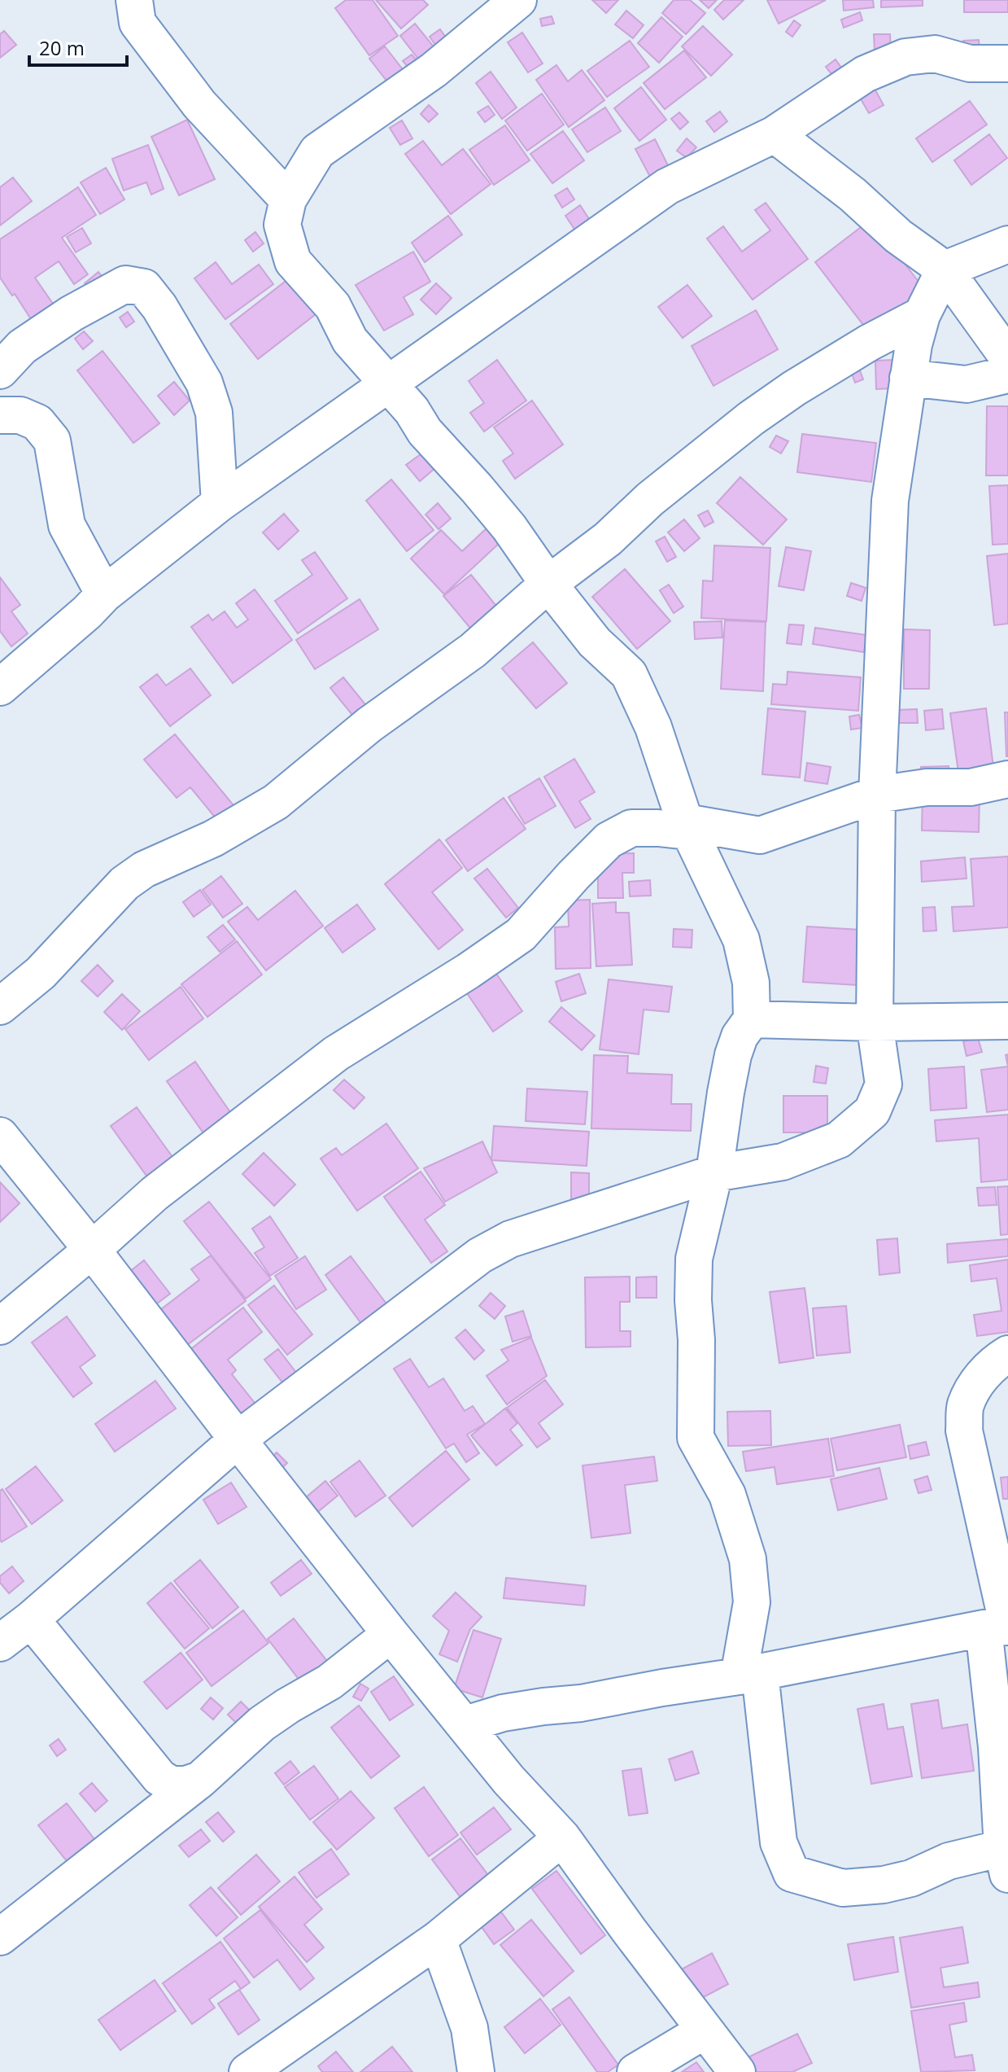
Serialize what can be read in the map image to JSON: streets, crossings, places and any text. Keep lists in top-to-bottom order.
{
  "scale_bar": "20 m"
}
